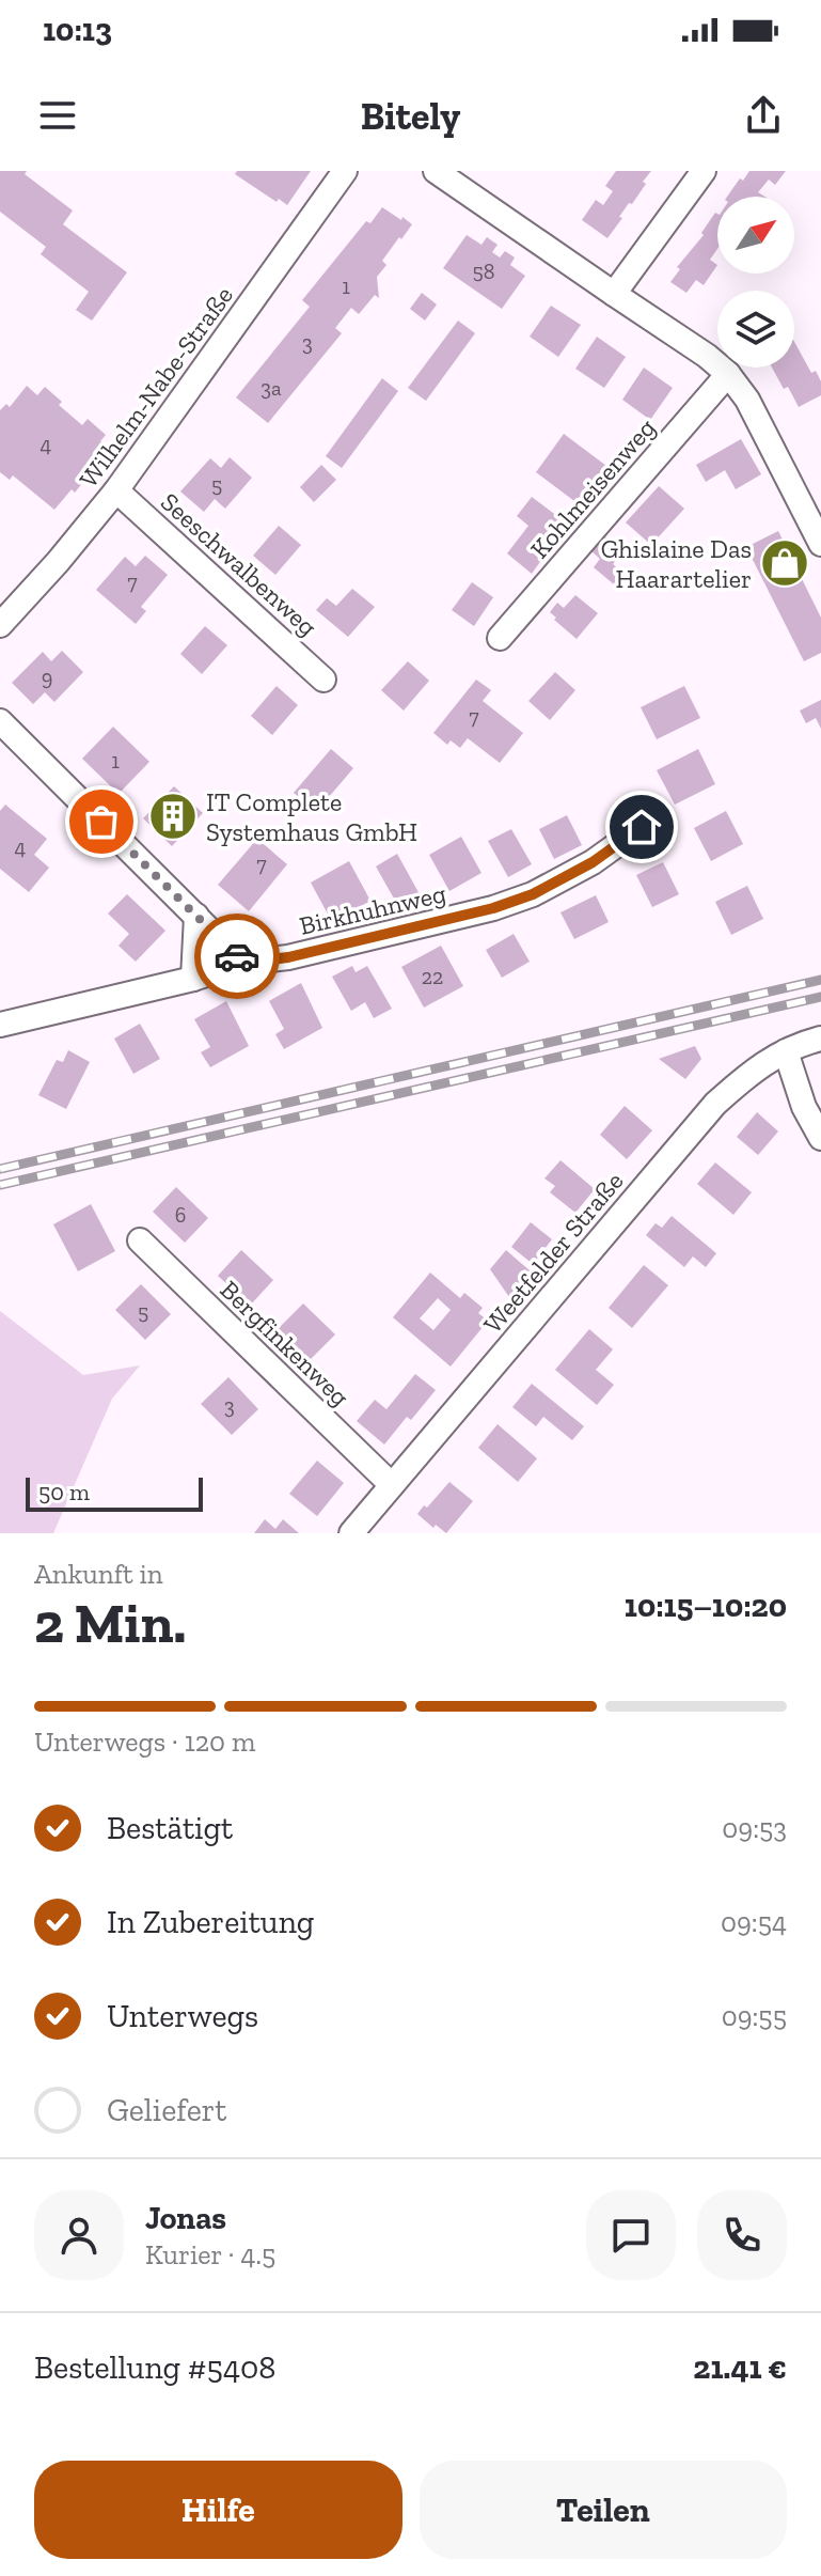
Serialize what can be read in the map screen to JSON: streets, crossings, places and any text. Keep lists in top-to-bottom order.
{
  "streets": {
    "street": [
      "Wilhelm-Nabe-Straße",
      "Kohlmeisenweg",
      "Seeschwalbenweg",
      "Birkhuhnweg",
      "Weetfelder Straße",
      "Bergfinkenweg"
    ]
  },
  "crossings": [
    ["Wilhelm-Nabe-Straße", "Seeschwalbenweg"],
    ["Weetfelder Straße", "Bergfinkenweg"]
  ],
  "places": {
    "shop": ["Ghislaine Das Haarartelier"],
    "building": ["IT Complete Systemhaus GmbH"]
  },
  "house_numbers": [
    "58",
    "1",
    "3",
    "3a",
    "4",
    "5",
    "7",
    "9",
    "7",
    "1",
    "4",
    "7",
    "22",
    "6",
    "5",
    "3"
  ],
  "scale_bar": "50 m",
  "north": "top right",
  "page": {
    "status": "10:13",
    "header": "Bitely",
    "scale": "50 m",
    "heading": ["2 Min.", "Ankunft in", "10:15–10:20"],
    "panel": [
      "Jonas",
      "Kurier · 4.5",
      "Bestellung #5408",
      "21.41 €"
    ],
    "bar": "Unterwegs · 120 m",
    "list": [
      ["Bestätigt", "09:53"],
      ["In Zubereitung", "09:54"],
      ["Unterwegs", "09:55"],
      "Geliefert"
    ],
    "buttons": ["Hilfe", "Teilen"]
  }
}
